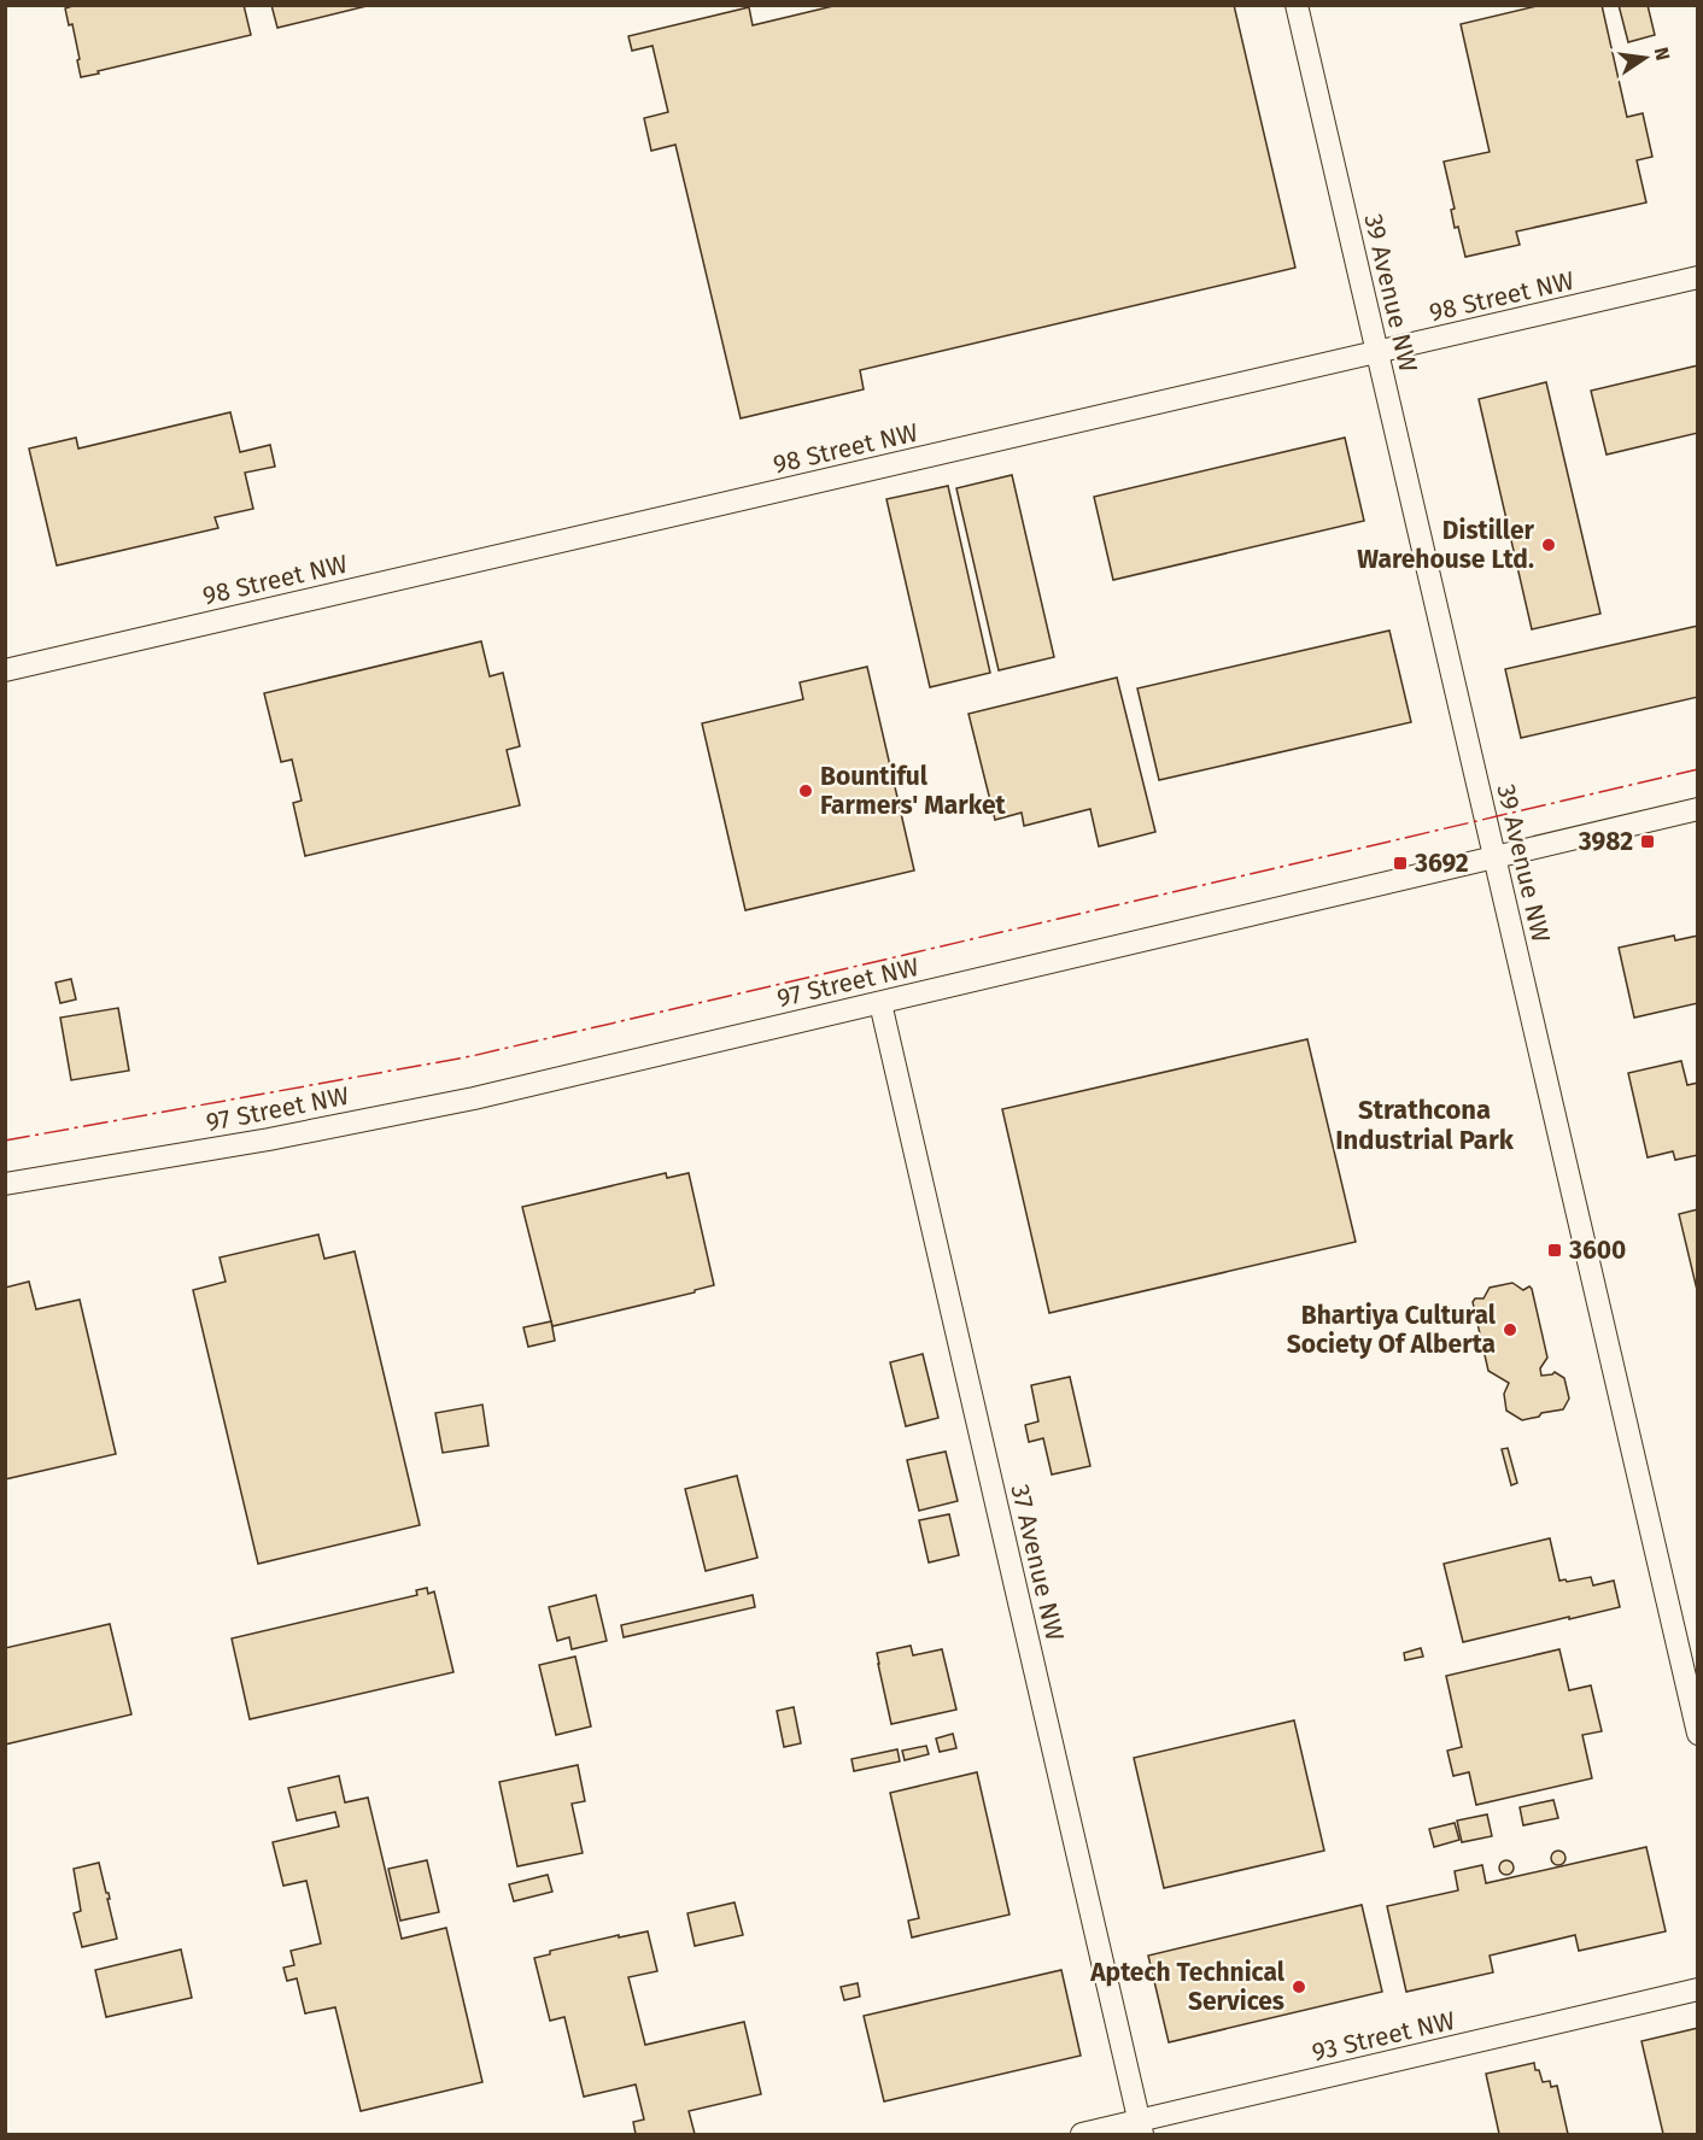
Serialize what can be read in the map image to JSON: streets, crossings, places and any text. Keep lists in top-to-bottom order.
{
  "streets": {
    "street": [
      "39 Avenue NW",
      "98 Street NW",
      "97 Street NW",
      "37 Avenue NW",
      "93 Street NW"
    ]
  },
  "crossings": [
    ["39 Avenue NW", "98 Street NW"],
    ["39 Avenue NW", "97 Street NW"],
    ["97 Street NW", "37 Avenue NW"],
    ["37 Avenue NW", "93 Street NW"]
  ],
  "districts": ["Strathcona Industrial Park"],
  "places": {
    "other": [
      "Distiller Warehouse Ltd.",
      "Bountiful Farmers' Market",
      "Bhartiya Cultural Society Of Alberta",
      "Aptech Technical Services"
    ],
    "transit": ["3982", "3692", "3600"]
  },
  "north": "right"
}
